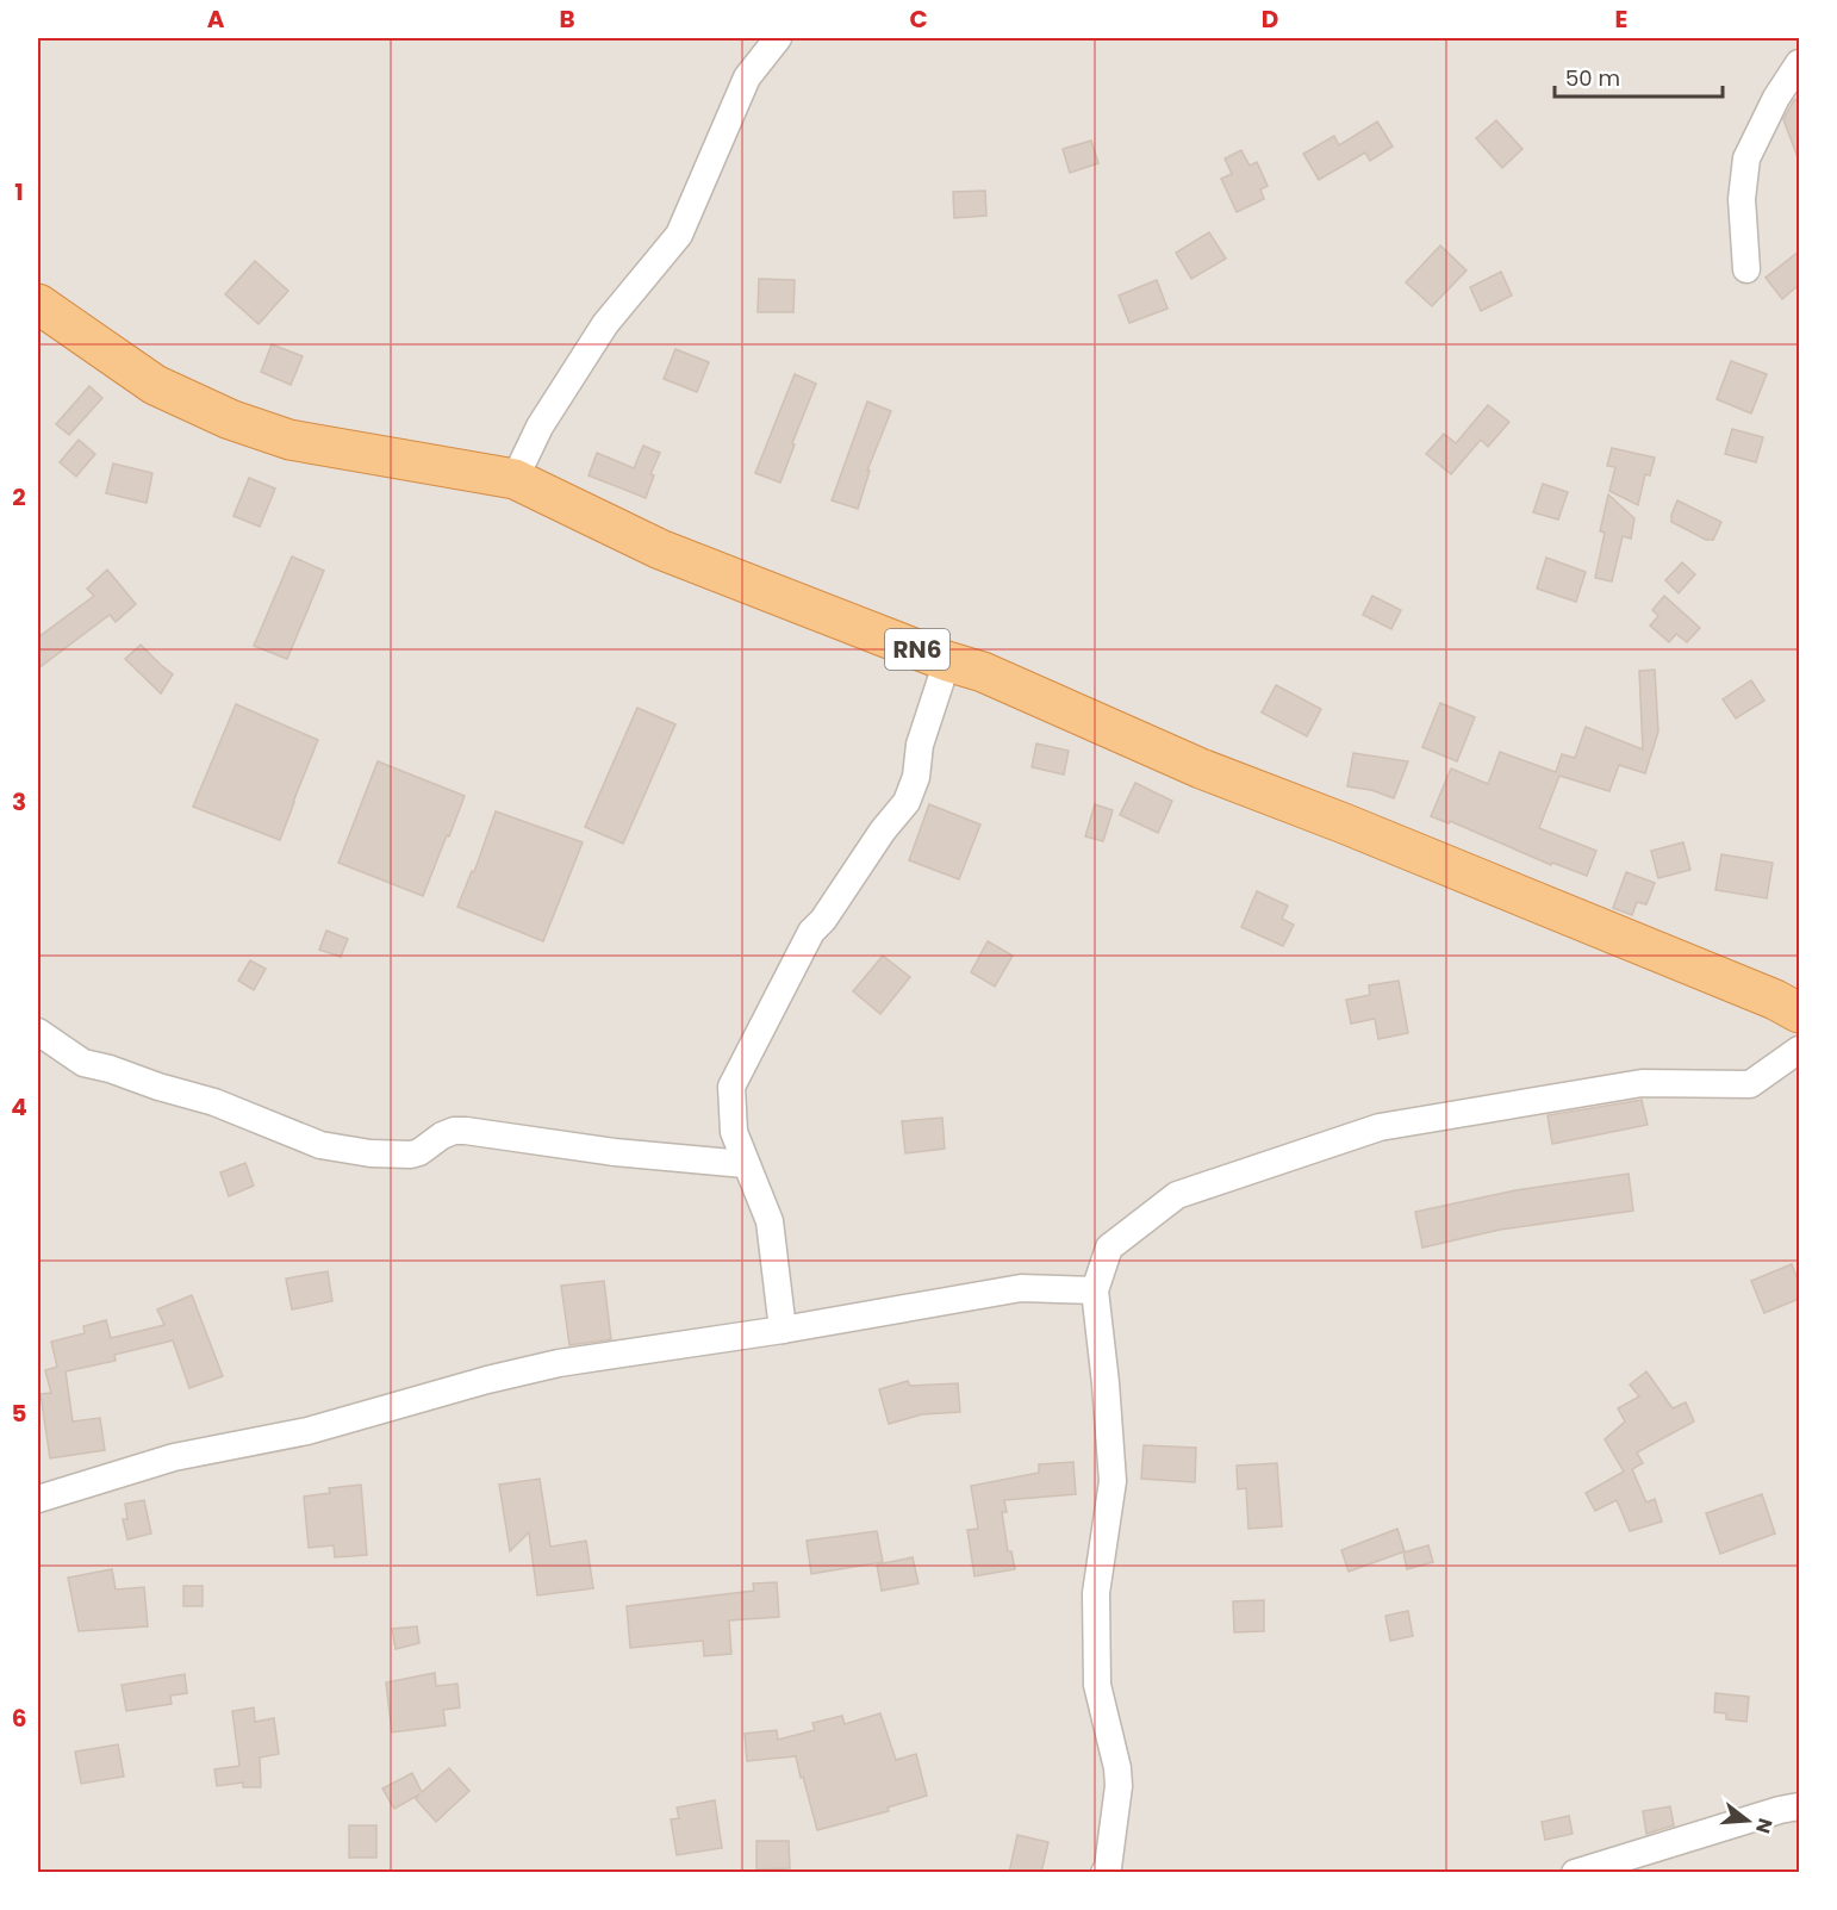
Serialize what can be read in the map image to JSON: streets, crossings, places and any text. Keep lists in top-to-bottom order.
{
  "streets": {
    "highway": ["RN6"]
  },
  "scale_bar": "50 m",
  "north": "right",
  "grid": {
    "columns": [
      "A",
      "B",
      "C",
      "D",
      "E"
    ],
    "rows": [
      "1",
      "2",
      "3",
      "4",
      "5",
      "6"
    ]
  }
}
